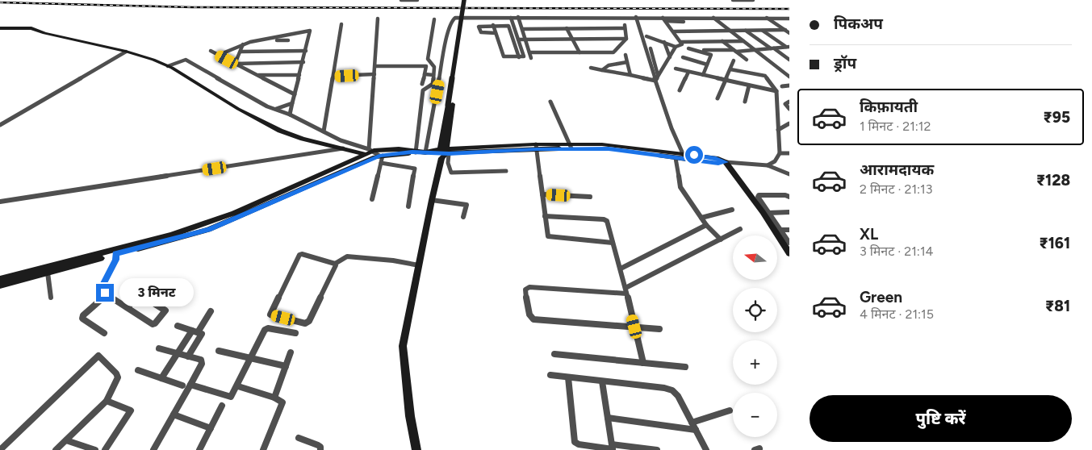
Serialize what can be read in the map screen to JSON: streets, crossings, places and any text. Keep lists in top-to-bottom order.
{
  "north": "left",
  "page": {
    "banner": ["पिकअप", "ड्रॉप"],
    "list": [
      {
        "name": "किफ़ायती",
        "note": "1 मिनट · 21:12",
        "value": "₹95"
      },
      {
        "name": "आरामदायक",
        "note": "2 मिनट · 21:13",
        "value": "₹128"
      },
      {
        "name": "XL",
        "note": "3 मिनट · 21:14",
        "value": "₹161"
      },
      {
        "name": "Green",
        "note": "4 मिनट · 21:15",
        "value": "₹81"
      }
    ],
    "map_buttons": ["+", "−"],
    "bubble": "3 मिनट",
    "buttons": "पुष्टि करें"
  }
}
